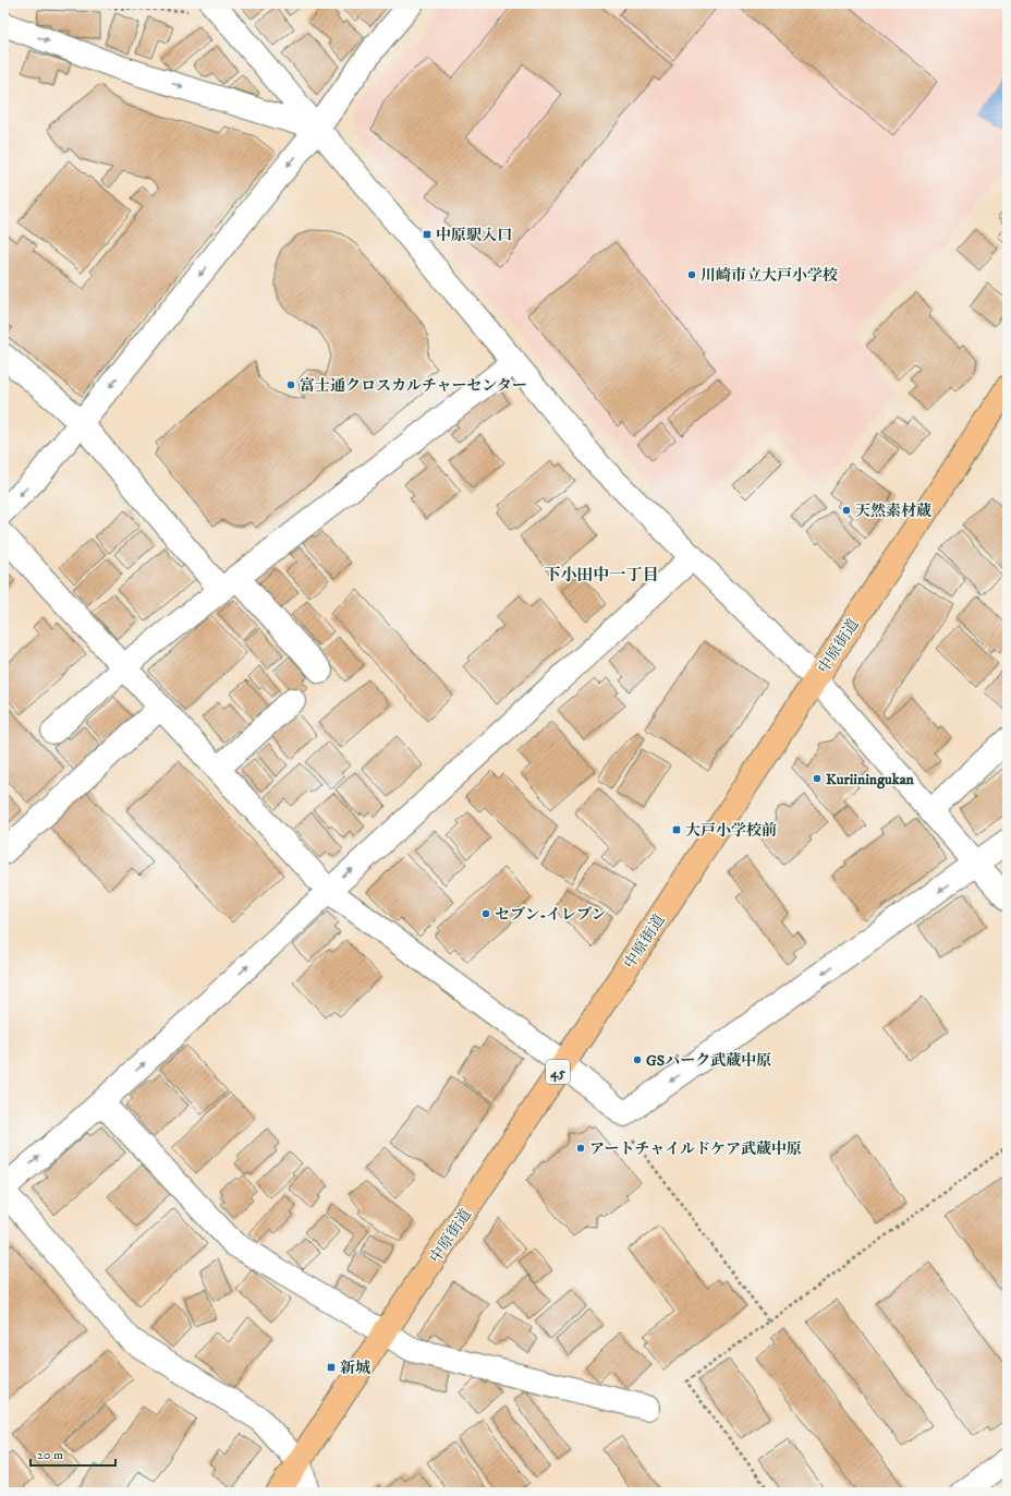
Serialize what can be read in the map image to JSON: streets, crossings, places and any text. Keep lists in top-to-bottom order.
{
  "streets": {
    "main road": ["中原街道", "45"]
  },
  "districts": ["下小田中一丁目"],
  "places": {
    "transit": ["中原駅入口", "大戸小学校前", "新城"],
    "other": [
      "川崎市立大戸小学校",
      "富士通クロスカルチャーセンター",
      "天然素材蔵",
      "Kuriiningukan",
      "セブン-イレブン",
      "GSパーク武蔵中原",
      "アートチャイルドケア武蔵中原"
    ]
  },
  "scale_bar": "20 m"
}
